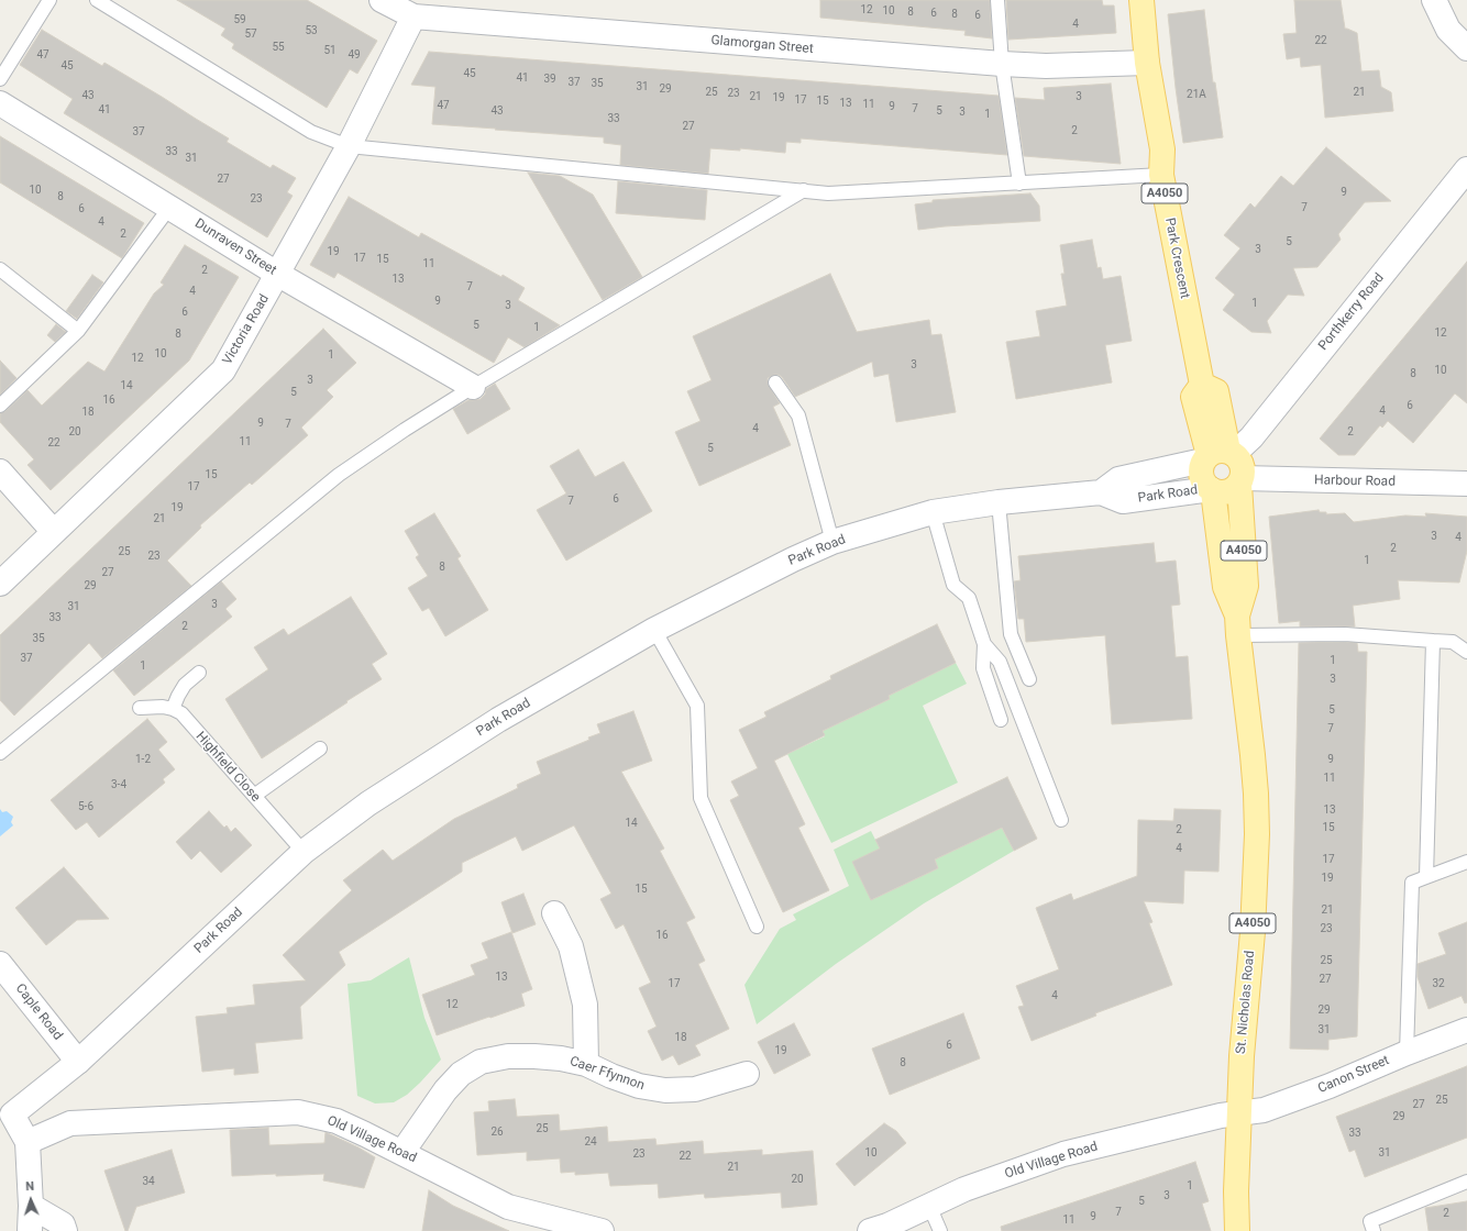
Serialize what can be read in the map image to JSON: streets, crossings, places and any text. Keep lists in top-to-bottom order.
{
  "streets": {
    "main road": ["A4050", "Park Crescent", "St. Nicholas Road"],
    "street": [
      "Glamorgan Street",
      "Dunraven Street",
      "Porthkerry Road",
      "Victoria Road",
      "Harbour Road",
      "Park Road",
      "Caple Road",
      "Caer Ffynnon",
      "Canon Street",
      "Old Village Road"
    ],
    "lane": ["Highfield Close"]
  },
  "crossings": [
    ["Glamorgan Street", "Park Crescent"],
    ["Glamorgan Street", "Victoria Road"],
    ["A4050", "Park Crescent"],
    ["A4050", "Porthkerry Road"],
    ["A4050", "Harbour Road"],
    ["A4050", "Park Road"],
    ["A4050", "St. Nicholas Road"],
    ["Dunraven Street", "Victoria Road"],
    ["Park Crescent", "Porthkerry Road"],
    ["Park Crescent", "Harbour Road"],
    ["Park Crescent", "Park Road"],
    ["Park Crescent", "St. Nicholas Road"],
    ["Porthkerry Road", "Harbour Road"],
    ["Porthkerry Road", "Park Road"],
    ["Porthkerry Road", "St. Nicholas Road"],
    ["Harbour Road", "Park Road"],
    ["Harbour Road", "St. Nicholas Road"],
    ["Park Road", "Highfield Close"],
    ["Park Road", "St. Nicholas Road"],
    ["Park Road", "Caple Road"],
    ["St. Nicholas Road", "Canon Street"],
    ["St. Nicholas Road", "Old Village Road"],
    ["Caer Ffynnon", "Old Village Road"],
    ["Canon Street", "Old Village Road"]
  ],
  "house_numbers": [
    "12",
    "10",
    "8",
    "6",
    "8",
    "6",
    "59",
    "4",
    "53",
    "57",
    "22",
    "55",
    "51",
    "47",
    "49",
    "45",
    "45",
    "41",
    "39",
    "37",
    "35",
    "31",
    "29",
    "25",
    "21",
    "23",
    "21A",
    "43",
    "21",
    "3",
    "19",
    "17",
    "15",
    "13",
    "11",
    "47",
    "9",
    "7",
    "41",
    "43",
    "5",
    "3",
    "1",
    "33",
    "27",
    "2",
    "37",
    "33",
    "31",
    "27",
    "10",
    "9",
    "8",
    "23",
    "7",
    "6",
    "4",
    "2",
    "5",
    "3",
    "19",
    "17",
    "15",
    "11",
    "2",
    "13",
    "7",
    "4",
    "9",
    "1",
    "3",
    "6",
    "5",
    "1",
    "12",
    "8",
    "10",
    "1",
    "12",
    "3",
    "10",
    "8",
    "3",
    "14",
    "5",
    "16",
    "6",
    "4",
    "18",
    "9",
    "7",
    "4",
    "20",
    "2",
    "11",
    "22",
    "5",
    "15",
    "17",
    "6",
    "7",
    "19",
    "21",
    "3",
    "4",
    "2",
    "25",
    "23",
    "1",
    "8",
    "27",
    "29",
    "3",
    "31",
    "33",
    "2",
    "35",
    "37",
    "1",
    "1",
    "3",
    "5",
    "7",
    "1-2",
    "9",
    "11",
    "3-4",
    "5-6",
    "13",
    "14",
    "15",
    "2",
    "4",
    "17",
    "19",
    "15",
    "21",
    "23",
    "16",
    "25",
    "13",
    "27",
    "17",
    "32",
    "4",
    "12",
    "29",
    "31",
    "18",
    "6",
    "19",
    "8",
    "25",
    "27",
    "29",
    "25",
    "26",
    "33",
    "24",
    "10",
    "31",
    "23",
    "22",
    "21",
    "20",
    "34",
    "1",
    "3",
    "5",
    "7",
    "2",
    "9",
    "11"
  ],
  "north": "top"
}
